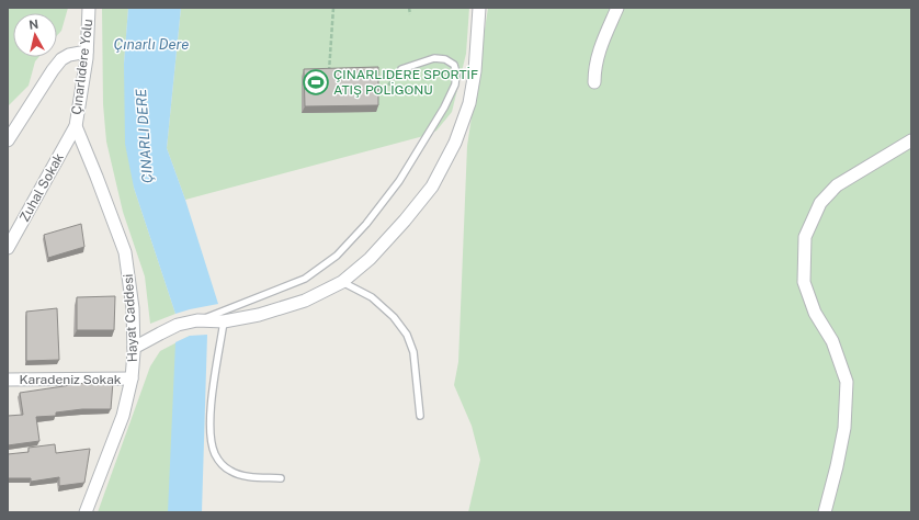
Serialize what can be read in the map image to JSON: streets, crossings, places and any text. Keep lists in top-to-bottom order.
{
  "streets": {
    "street": [
      "Çınarlıdere Yolu",
      "Zuhal Sokak",
      "Hayat Caddesi",
      "Karadeniz Sokak"
    ]
  },
  "crossings": [
    ["Çınarlıdere Yolu", "Zuhal Sokak"],
    ["Çınarlıdere Yolu", "Hayat Caddesi"],
    ["Zuhal Sokak", "Hayat Caddesi"],
    ["Hayat Caddesi", "Karadeniz Sokak"]
  ],
  "water": ["Çınarlı Dere", "ÇINARLI DERE"],
  "places": {
    "sports": ["ÇINARLIDERE SPORTİF ATIŞ POLİGONU"]
  },
  "north": "top"
}
